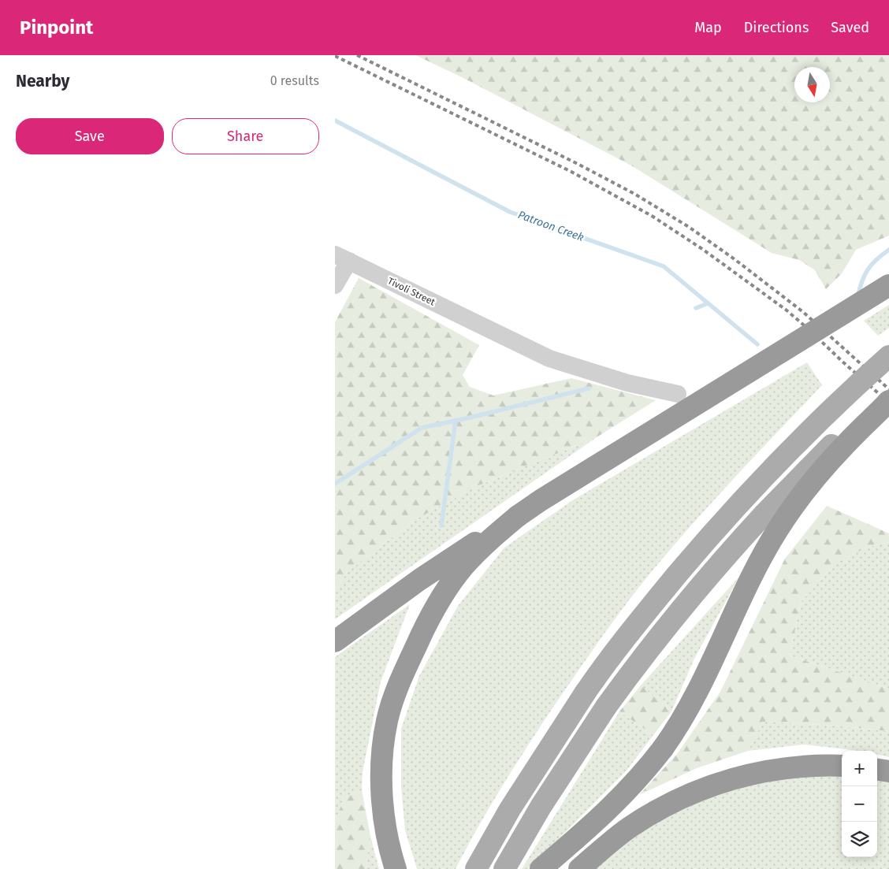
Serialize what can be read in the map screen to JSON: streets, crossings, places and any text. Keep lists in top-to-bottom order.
{
  "streets": {
    "street": ["Tivoli Street"]
  },
  "water": ["Patroon Creek"],
  "north": "bottom",
  "page": {
    "header": "Pinpoint",
    "nav": ["Map", "Directions", "Saved"],
    "heading": ["Nearby", "0 results"],
    "buttons": ["Save", "Share"],
    "map_buttons": ["+", "−"]
  }
}
